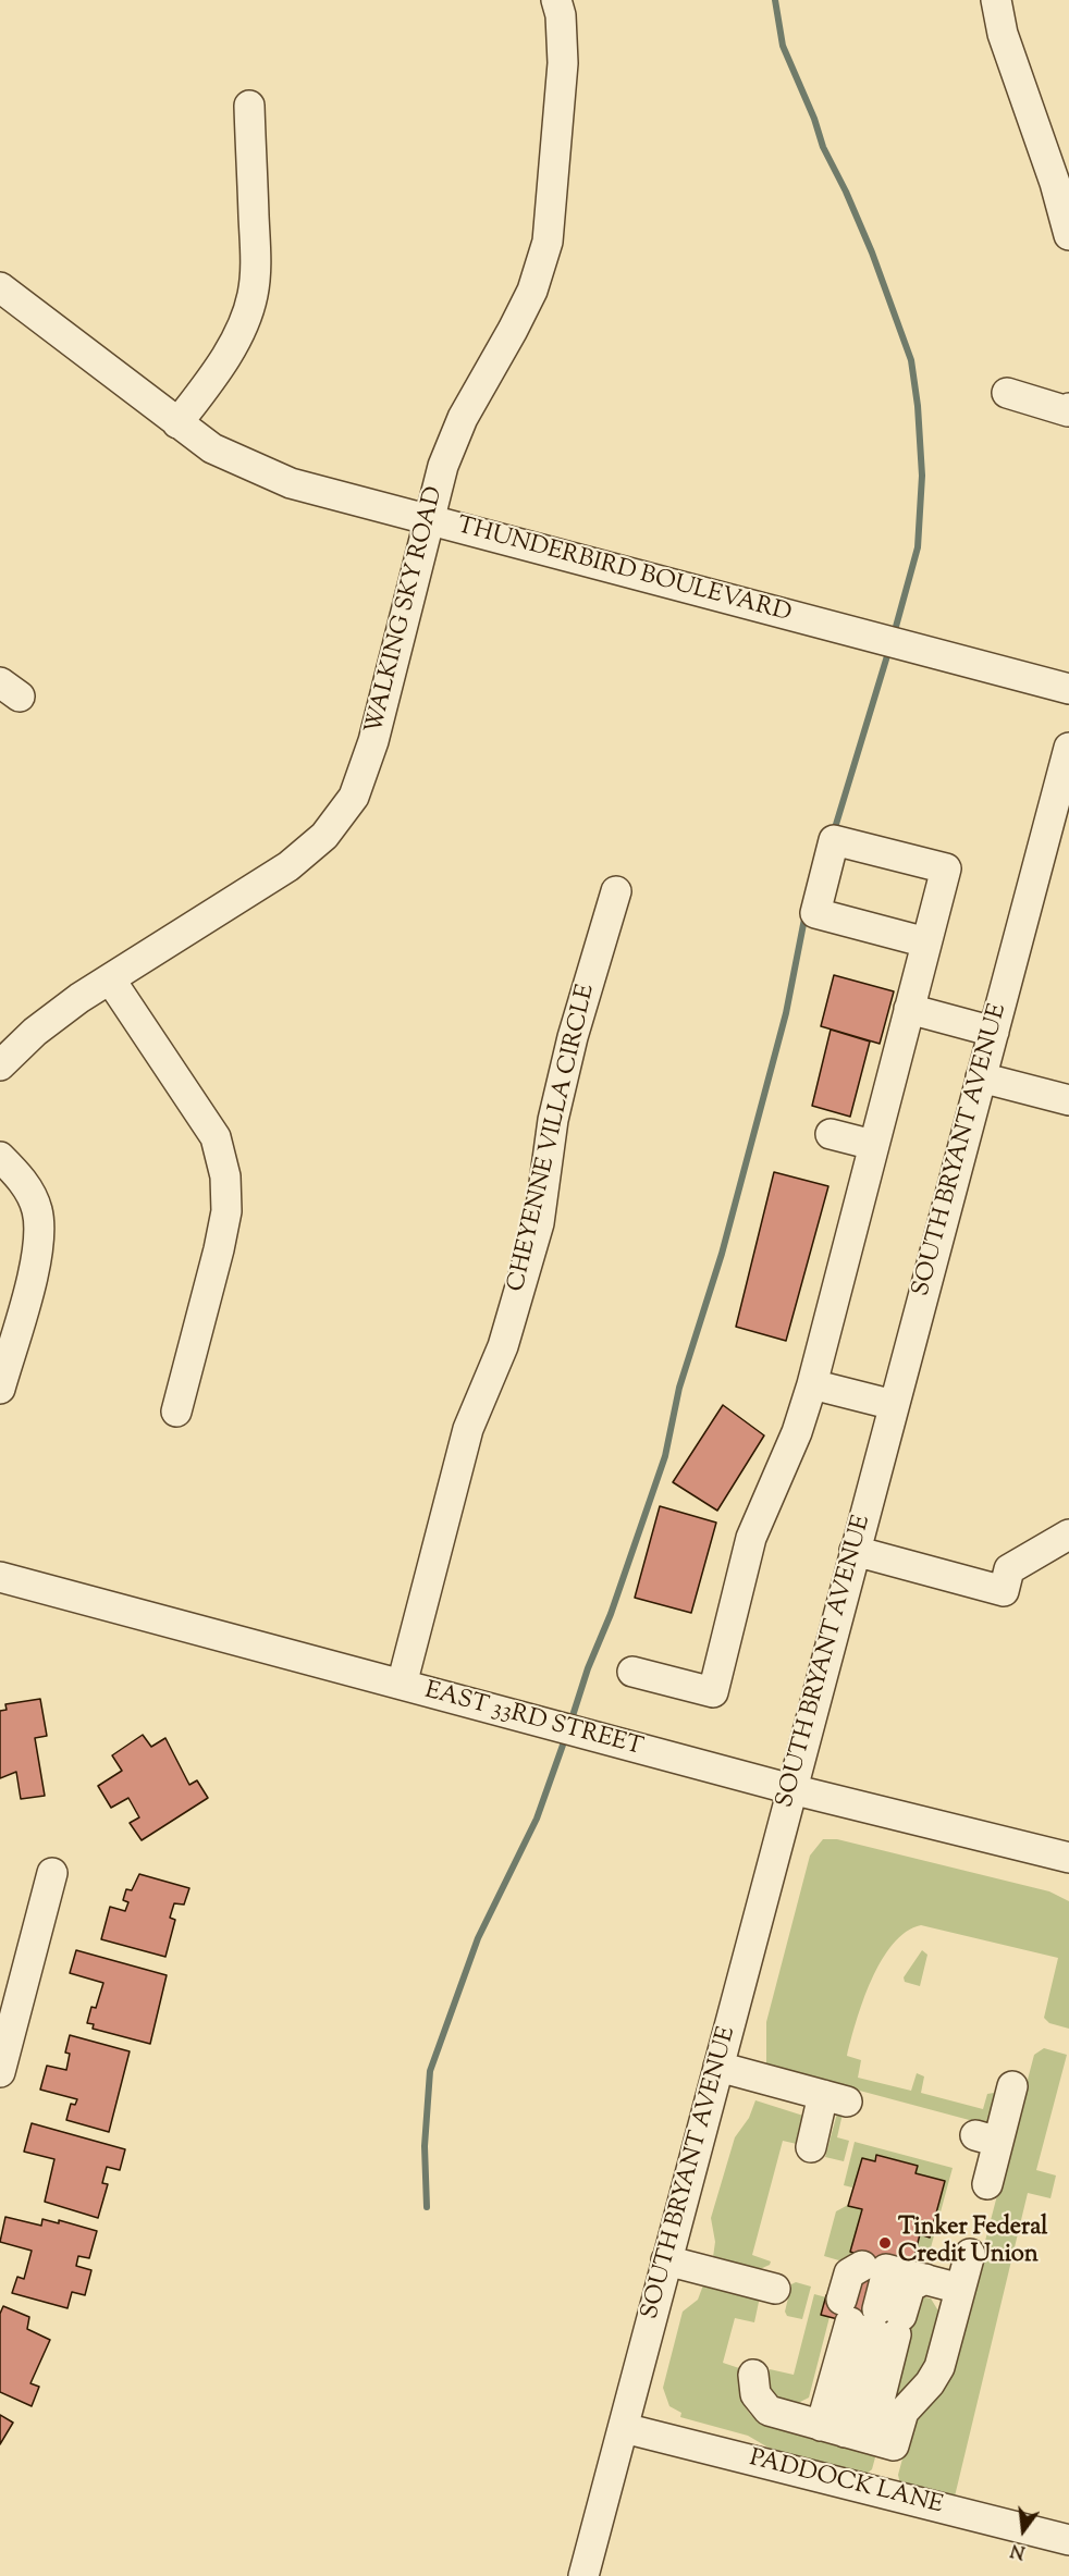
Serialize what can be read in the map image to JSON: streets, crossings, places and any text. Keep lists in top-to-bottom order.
{
  "streets": {
    "street": [
      "THUNDERBIRD BOULEVARD",
      "WALKING SKY ROAD",
      "CHEYENNE VILLA CIRCLE",
      "SOUTH BRYANT AVENUE",
      "EAST 33RD STREET",
      "PADDOCK LANE"
    ]
  },
  "crossings": [
    ["THUNDERBIRD BOULEVARD", "WALKING SKY ROAD"],
    ["CHEYENNE VILLA CIRCLE", "EAST 33RD STREET"],
    ["SOUTH BRYANT AVENUE", "EAST 33RD STREET"],
    ["SOUTH BRYANT AVENUE", "PADDOCK LANE"]
  ],
  "places": ["Tinker Federal Credit Union"],
  "north": "bottom"
}
